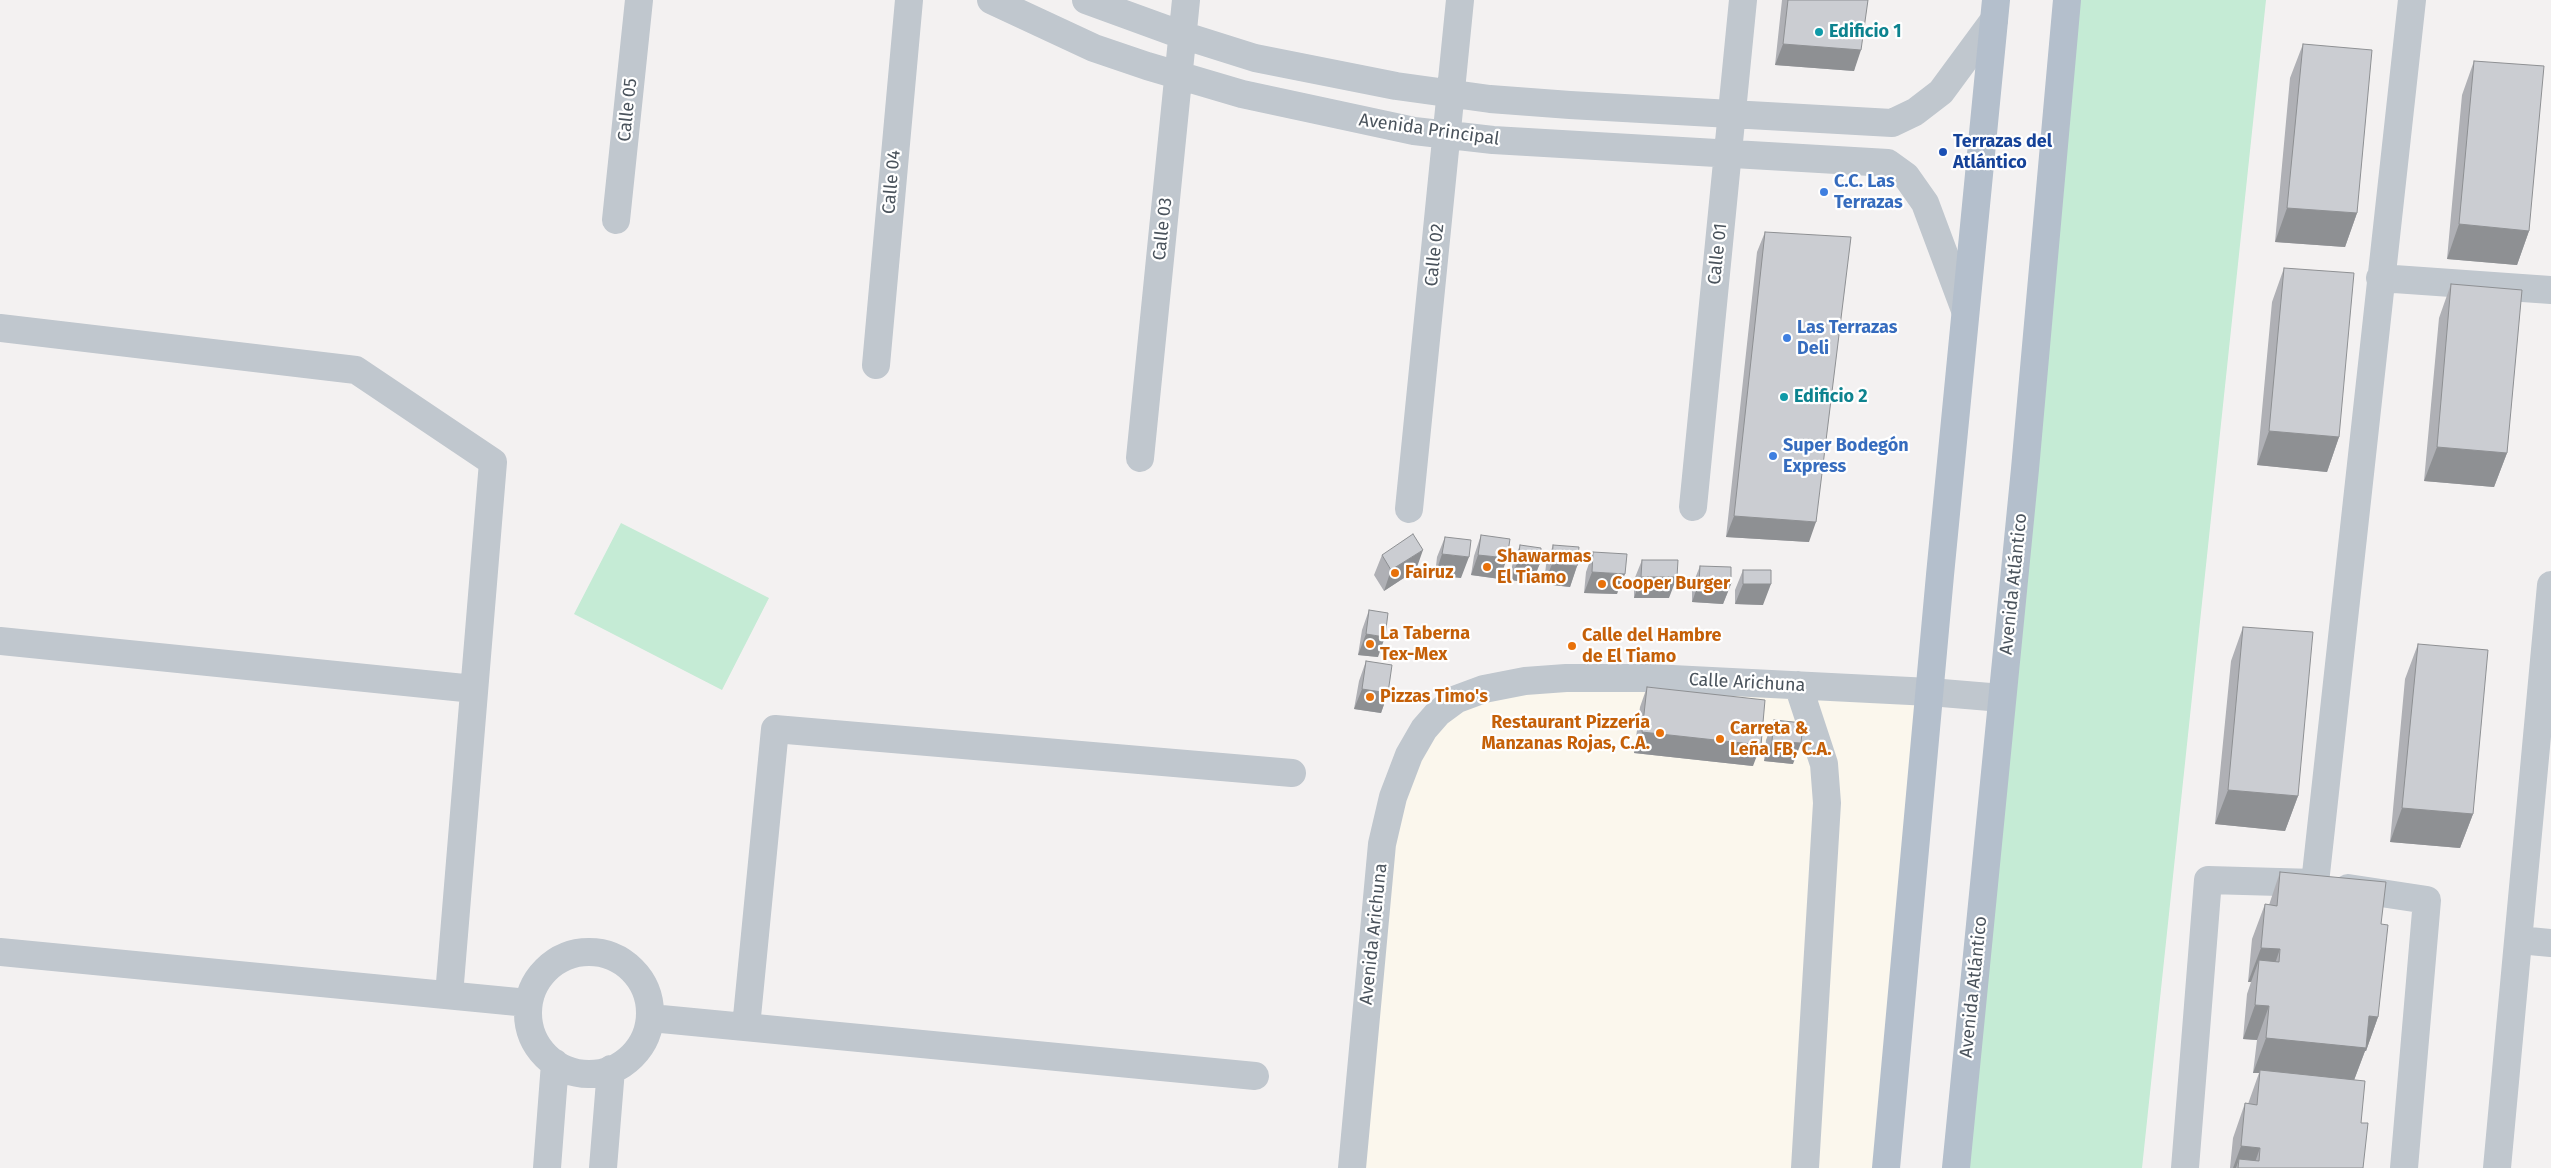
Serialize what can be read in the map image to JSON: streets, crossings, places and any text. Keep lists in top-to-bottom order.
{
  "streets": {
    "main road": ["Avenida Atlántico"],
    "street": [
      "Calle 05",
      "Avenida Principal",
      "Calle 04",
      "Calle 03",
      "Calle 01",
      "Calle 02",
      "Calle Arichuna",
      "Avenida Arichuna"
    ]
  },
  "crossings": [
    ["Avenida Principal", "Calle 03"],
    ["Avenida Principal", "Calle 01"],
    ["Avenida Principal", "Calle 02"],
    ["Avenida Atlántico", "Calle Arichuna"],
    ["Calle Arichuna", "Avenida Arichuna"]
  ],
  "places": [
    "Edificio 1",
    "Terrazas del Atlántico",
    "C.C. Las Terrazas",
    "Las Terrazas Deli",
    "Edificio 2",
    "Super Bodegón Express",
    "Shawarmas El Tiamo",
    "Fairuz",
    "Cooper Burger",
    "La Taberna Tex-Mex",
    "Calle del Hambre de El Tiamo",
    "Pizzas Timo's",
    "Restaurant Pizzería Manzanas Rojas, C.A.",
    "Carreta & Leña FB, C.A."
  ]
}
